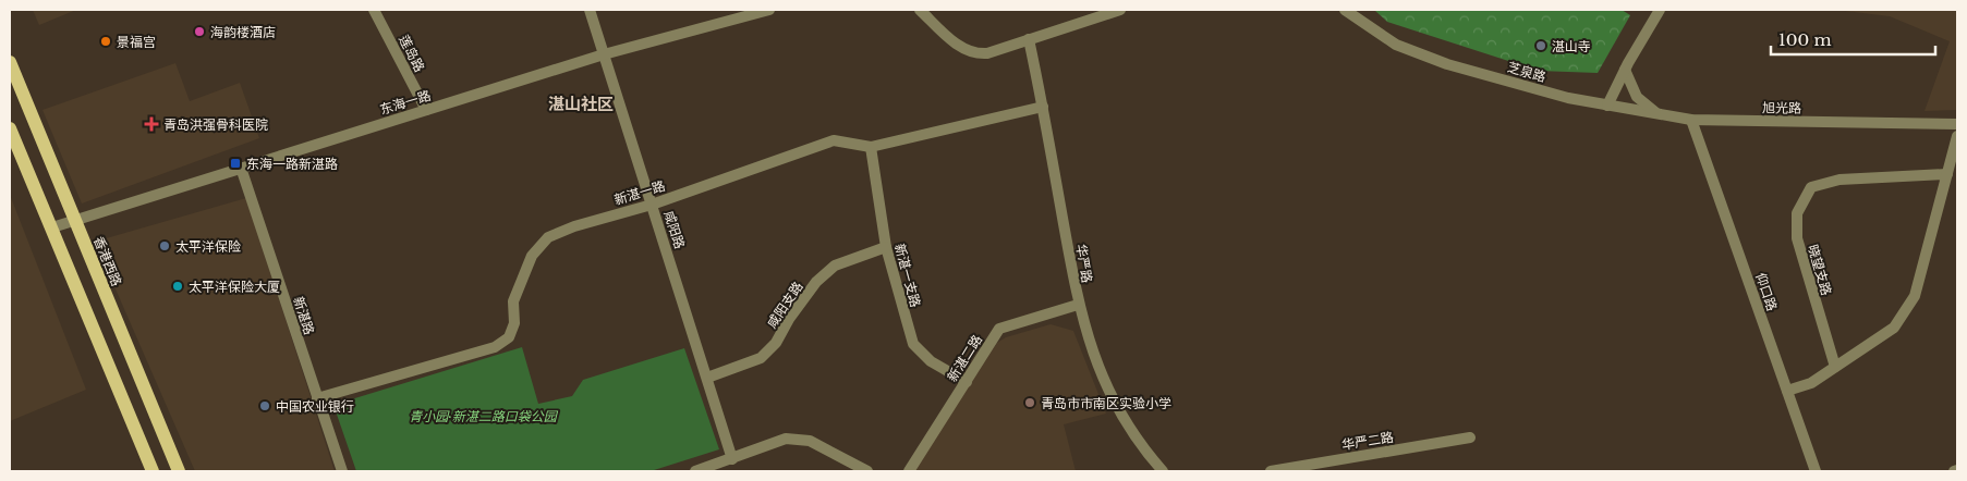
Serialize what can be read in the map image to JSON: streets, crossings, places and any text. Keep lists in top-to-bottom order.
{
  "streets": {
    "main road": ["香港西路"],
    "street": [
      "莲岛路",
      "芝泉路",
      "东海一路",
      "旭光路",
      "新湛一路",
      "咸阳路",
      "华严路",
      "晓望支路",
      "新湛一支路",
      "仰口路",
      "咸阳支路",
      "新湛路",
      "新湛二路",
      "华严二路"
    ]
  },
  "crossings": [
    ["莲岛路", "东海一路"],
    ["芝泉路", "旭光路"],
    ["东海一路", "咸阳路"],
    ["东海一路", "香港西路"],
    ["东海一路", "新湛路"],
    ["旭光路", "仰口路"],
    ["新湛一路", "咸阳路"],
    ["新湛一路", "华严路"],
    ["新湛一路", "新湛一支路"],
    ["新湛一路", "新湛路"],
    ["咸阳路", "咸阳支路"],
    ["华严路", "新湛二路"],
    ["新湛一支路", "咸阳支路"],
    ["新湛一支路", "新湛二路"]
  ],
  "districts": ["湛山社区"],
  "parks": ["青小园·新湛二路口袋公园"],
  "places": {
    "other": [
      "海韵楼酒店",
      "景福宫",
      "湛山寺",
      "太平洋保险",
      "太平洋保险大厦",
      "青岛市市南区实验小学",
      "中国农业银行"
    ],
    "health": ["青岛洪强骨科医院"],
    "transit": ["东海一路新湛路"]
  },
  "scale_bar": "100 m"
}
